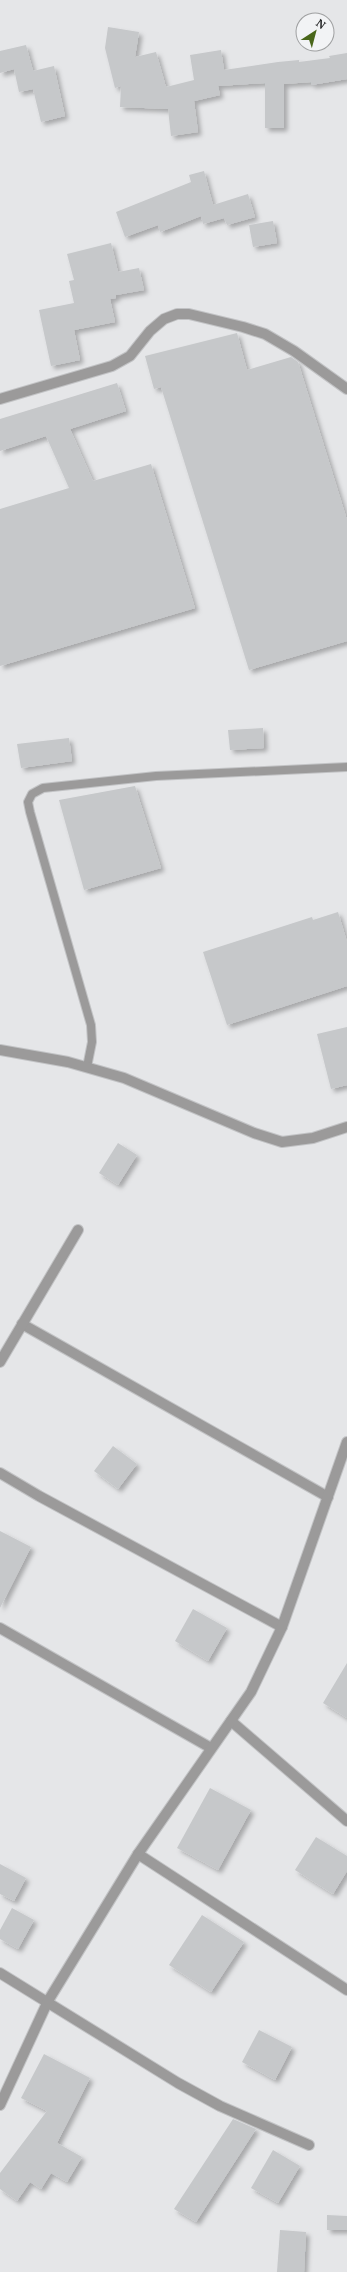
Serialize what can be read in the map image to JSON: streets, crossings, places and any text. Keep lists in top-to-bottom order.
{
  "north": "top right"
}
